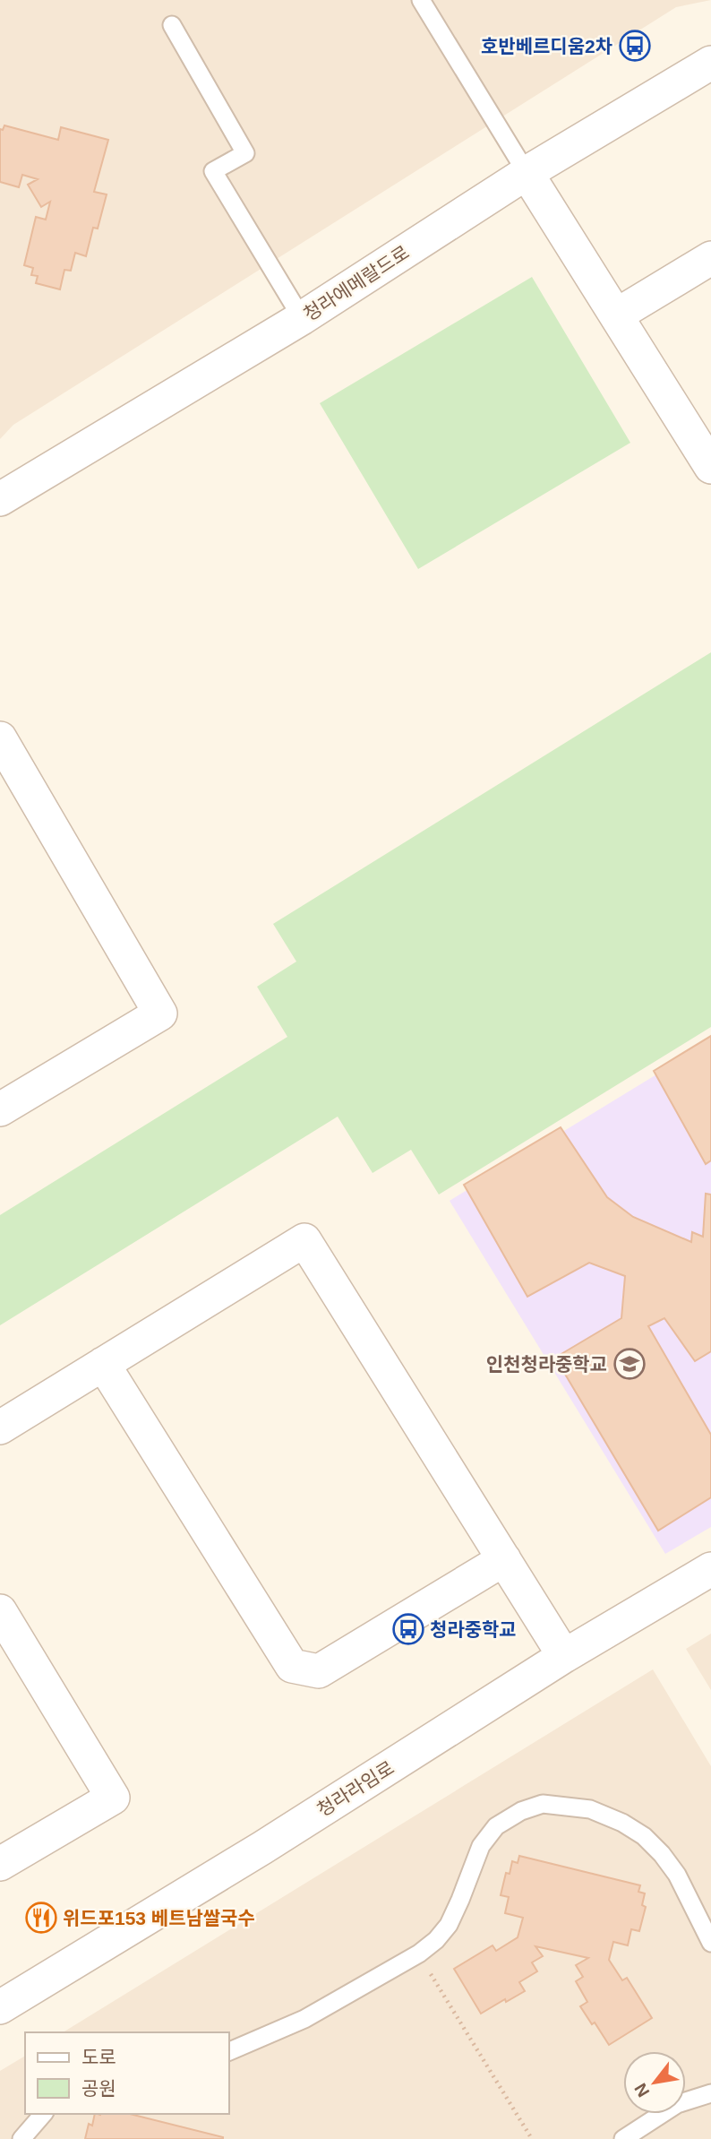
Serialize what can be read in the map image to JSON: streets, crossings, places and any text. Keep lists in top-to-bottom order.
{
  "streets": {
    "street": ["청라에메랄드로", "청라라임로"]
  },
  "places": {
    "bus stop": ["호반베르디움2차", "청라중학교"],
    "school or university": ["인천청라중학교"],
    "restaurant": ["위드포153 베트남쌀국수"]
  },
  "legend": ["도로", "공원"],
  "north": "bottom left"
}
